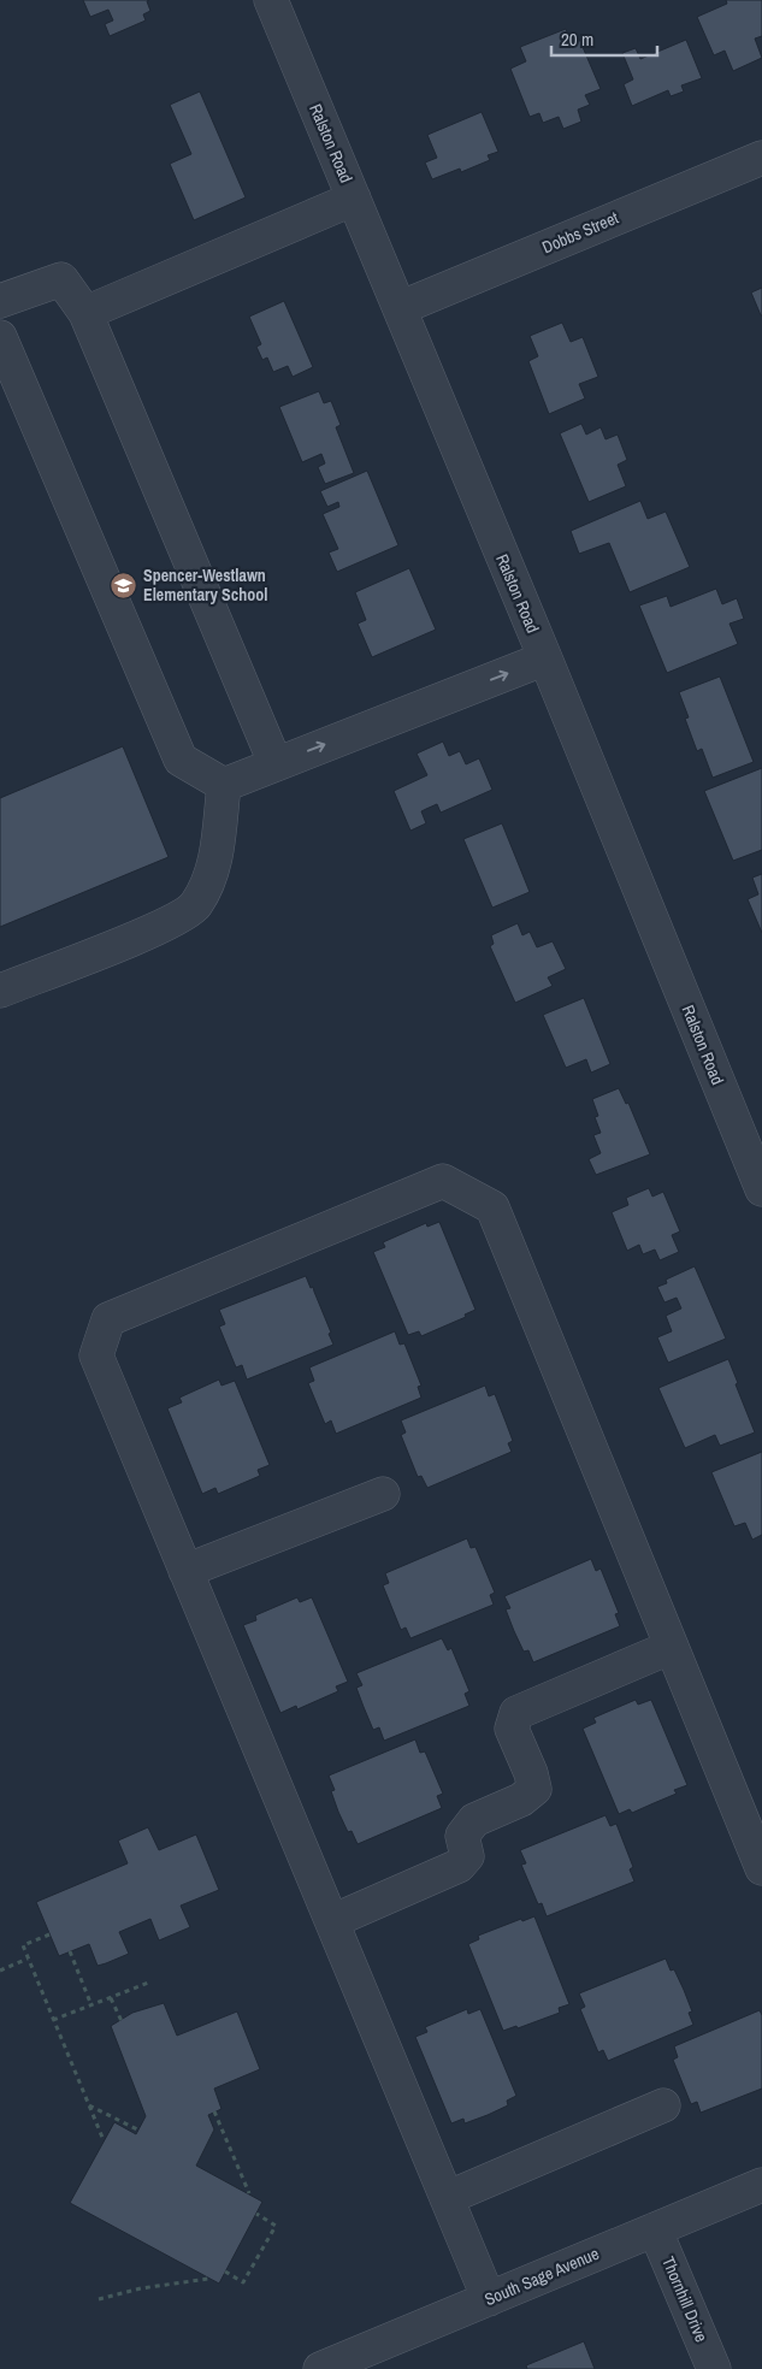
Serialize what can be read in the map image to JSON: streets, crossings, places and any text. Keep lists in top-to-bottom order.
{
  "streets": {
    "street": [
      "Ralston Road",
      "Dobbs Street",
      "South Sage Avenue",
      "Thornhill Drive"
    ]
  },
  "crossings": [
    ["Ralston Road", "Dobbs Street"],
    ["South Sage Avenue", "Thornhill Drive"]
  ],
  "places": {
    "school or university": ["Spencer-Westlawn Elementary School"]
  },
  "scale_bar": "20 m"
}
